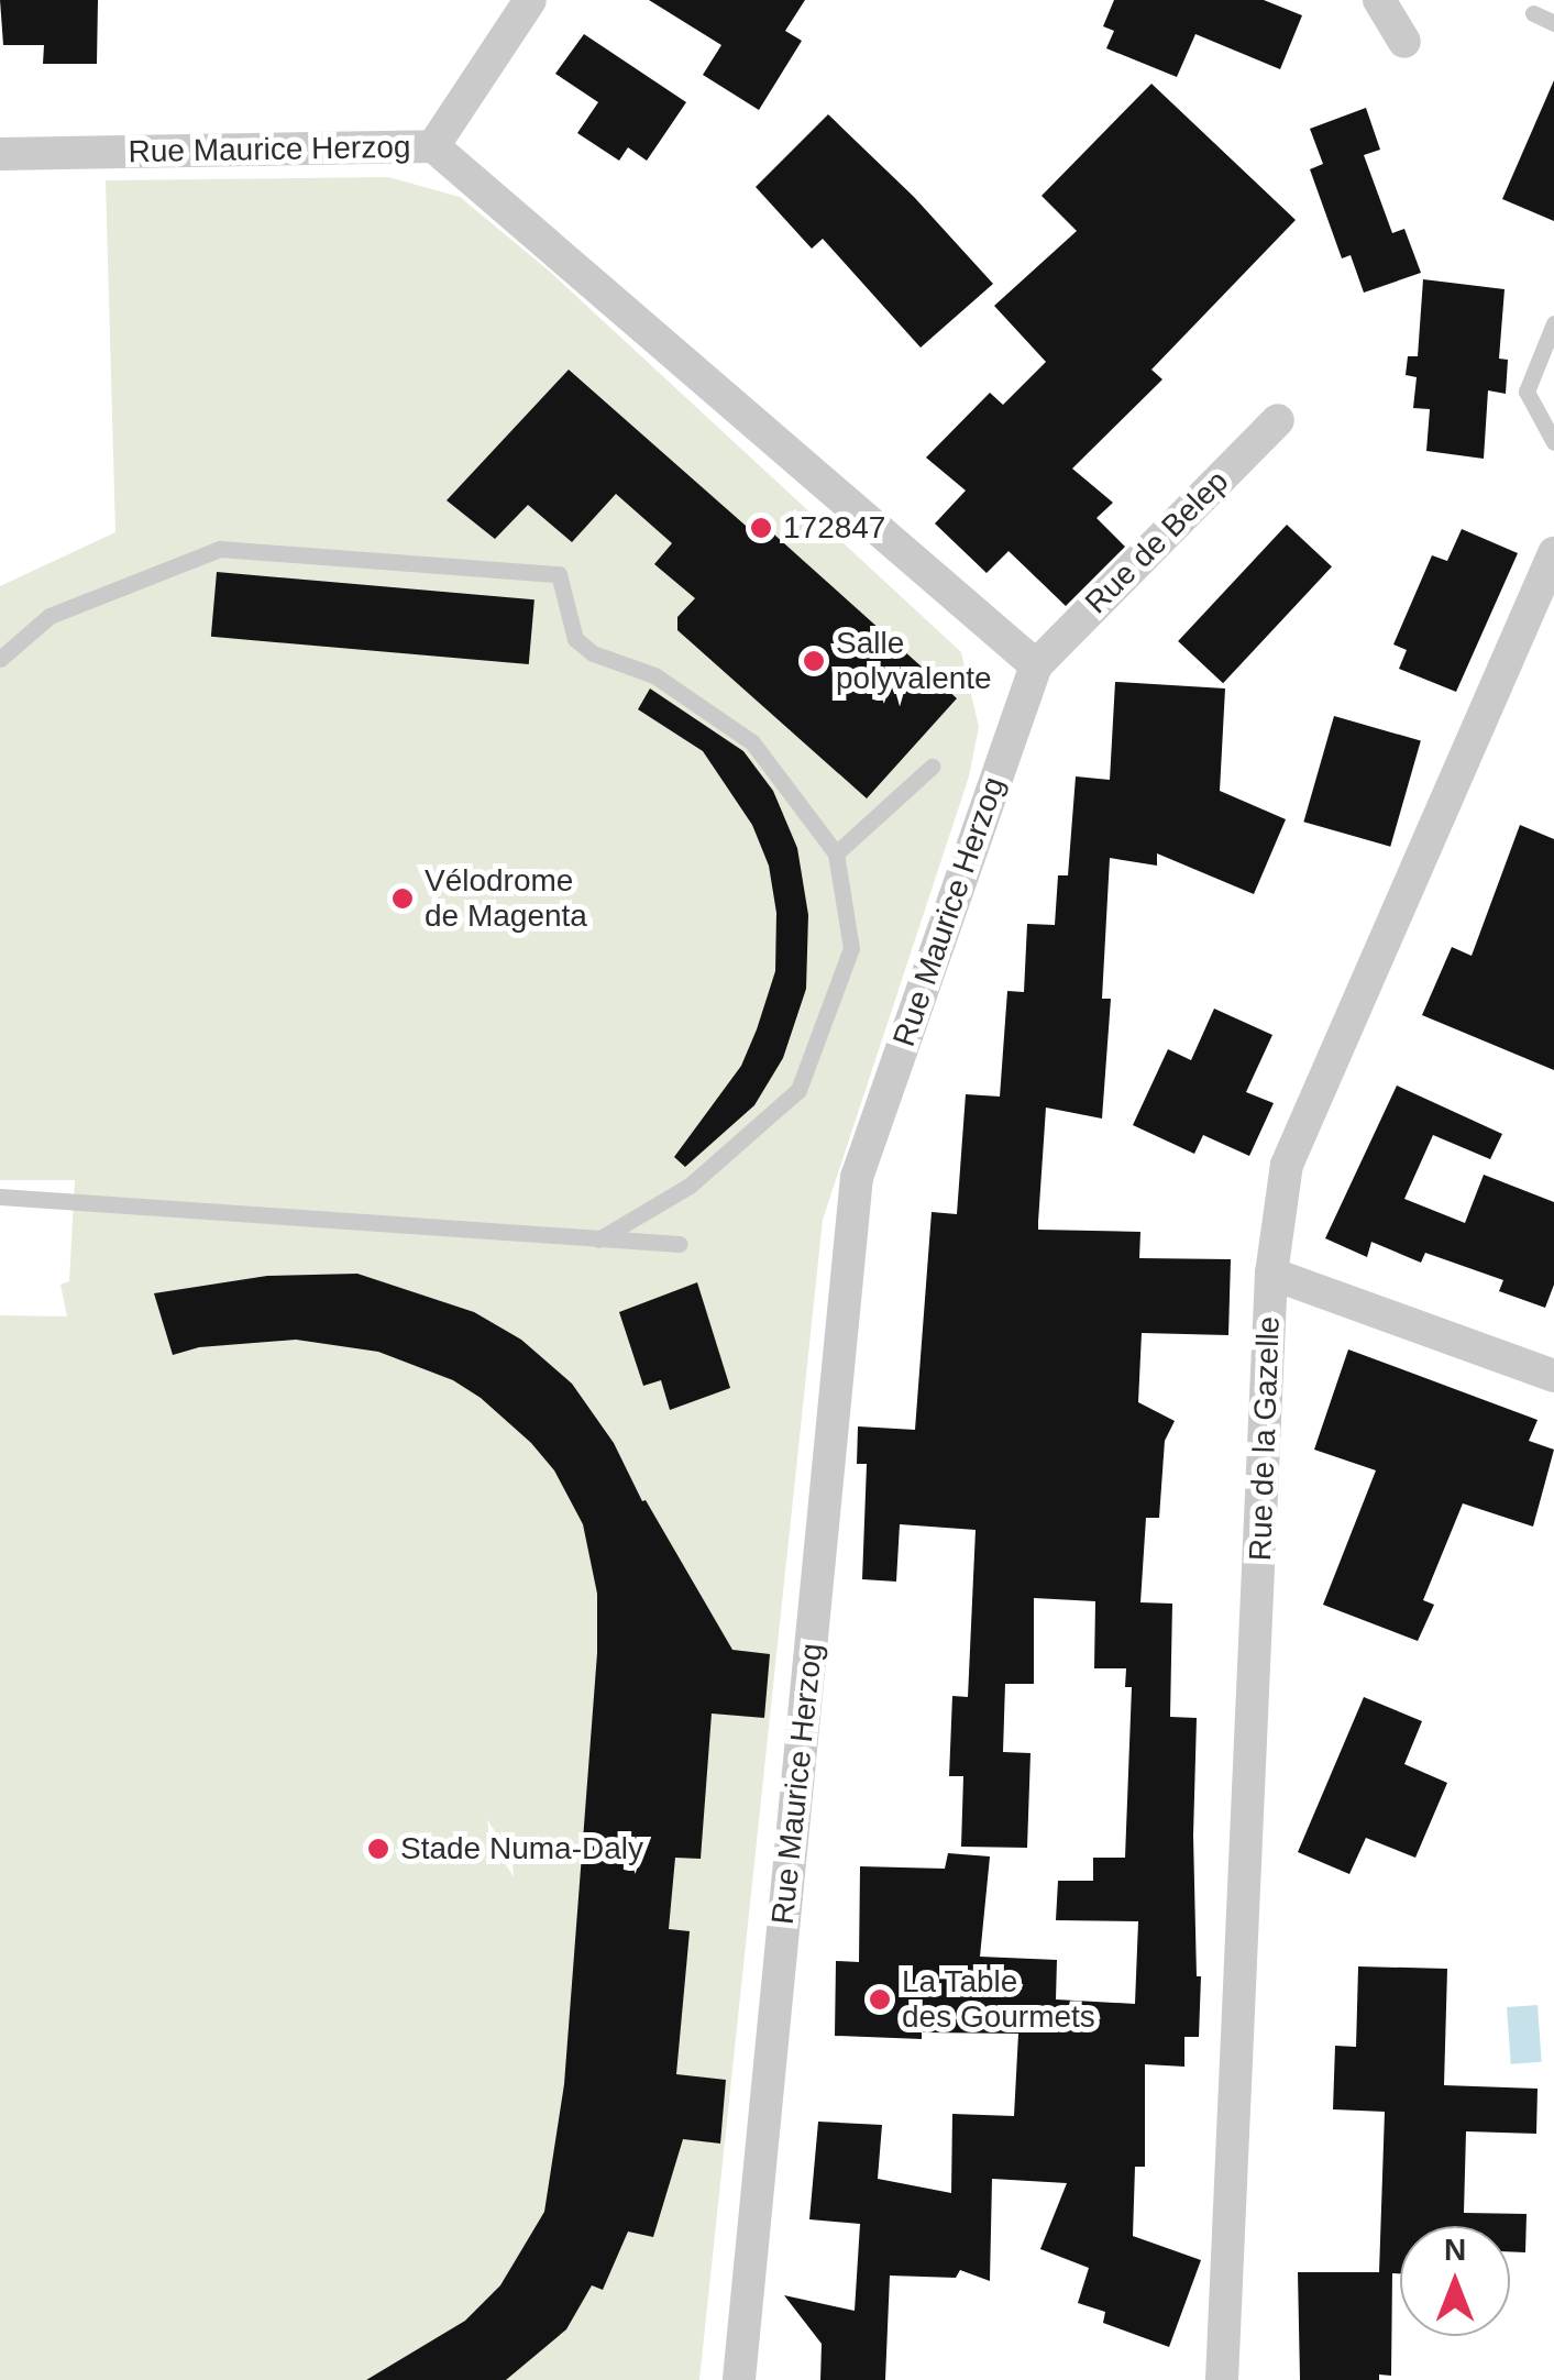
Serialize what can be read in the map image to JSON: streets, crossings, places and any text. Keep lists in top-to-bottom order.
{
  "streets": {
    "street": ["Rue Maurice Herzog", "Rue de Belep", "Rue de la Gazelle"]
  },
  "crossings": [
    ["Rue Maurice Herzog", "Rue de Belep"]
  ],
  "places": [
    "172847",
    "Salle polyvalente",
    "Vélodrome de Magenta",
    "Stade Numa-Daly",
    "La Table des Gourmets"
  ],
  "north": "top"
}
